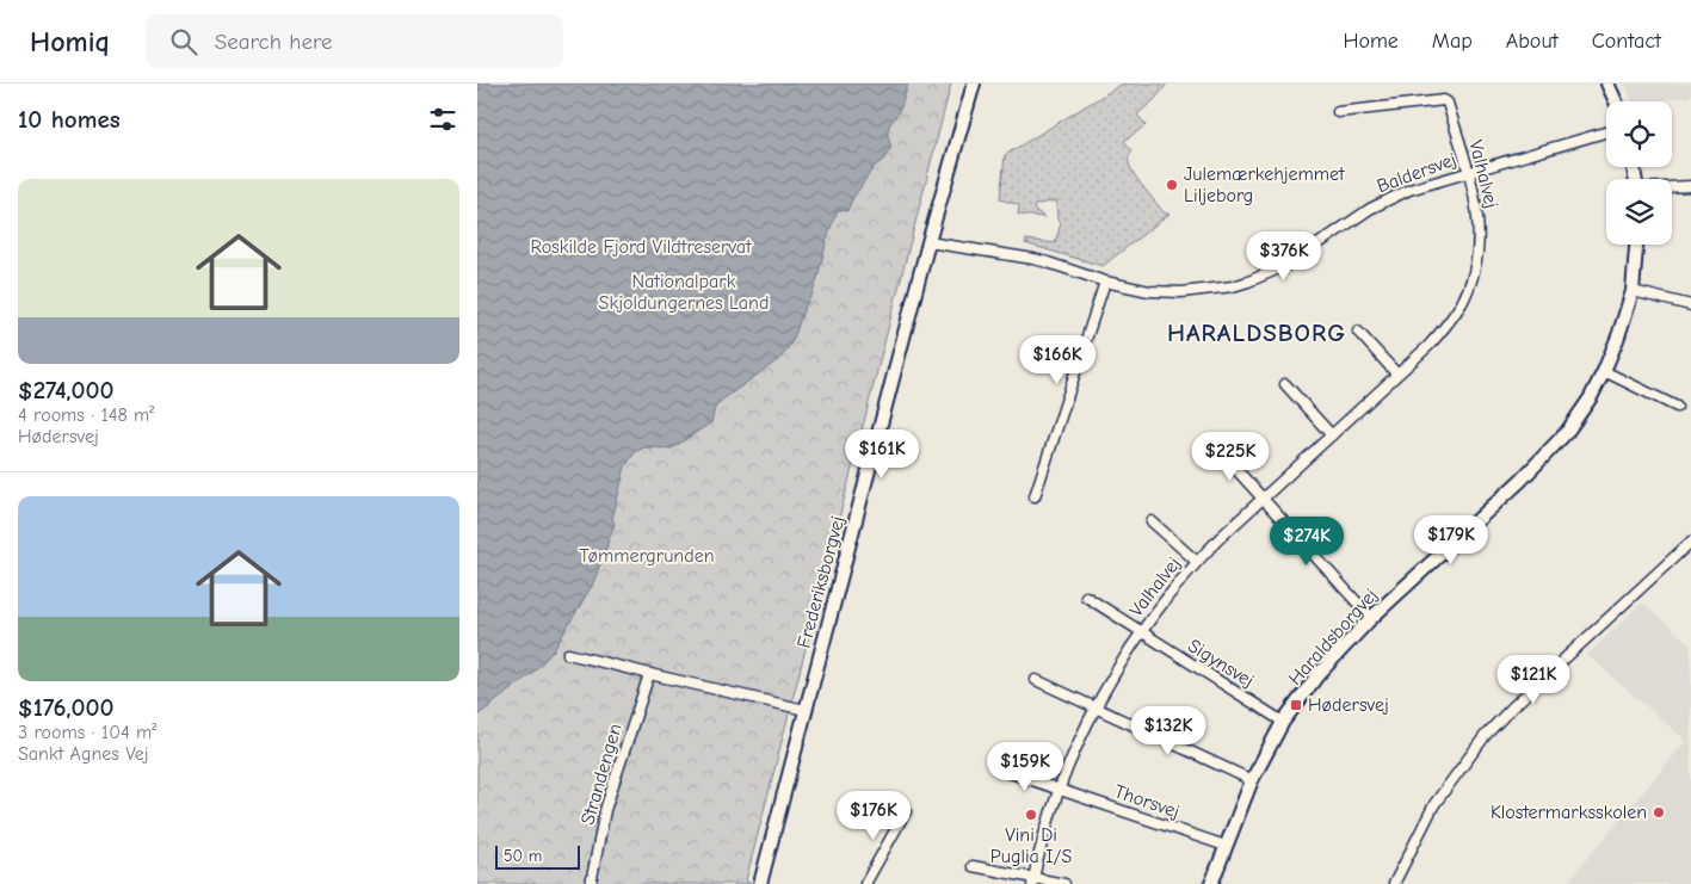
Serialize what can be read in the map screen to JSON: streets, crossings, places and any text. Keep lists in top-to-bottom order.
{
  "streets": {
    "street": [
      "Baldersvej",
      "Valhalvej",
      "Frederiksborgvej",
      "Haraldsborgvej",
      "Sigynsvej",
      "Strandengen",
      "Thorsvej"
    ]
  },
  "crossings": [
    ["Baldersvej", "Valhalvej"],
    ["Baldersvej", "Frederiksborgvej"],
    ["Valhalvej", "Sigynsvej"],
    ["Valhalvej", "Thorsvej"],
    ["Haraldsborgvej", "Sigynsvej"],
    ["Haraldsborgvej", "Thorsvej"]
  ],
  "districts": ["HARALDSBORG"],
  "parks": ["Roskilde Fjord Vildtreservat", "Nationalpark Skjoldungernes Land", "Tømmergrunden"],
  "places": {
    "other": ["Julemærkehjemmet Liljeborg", "Klostermarksskolen", "Vini Di Puglia I/S"],
    "transit": ["Hødersvej"]
  },
  "scale_bar": "50 m",
  "page": {
    "header": "Homiq",
    "search": "Search here",
    "nav": [
      "Home",
      "Map",
      "About",
      "Contact"
    ],
    "heading": "10 homes",
    "list": [
      {
        "name": "$274,000",
        "note": "4 rooms · 148 m² · Hødersvej"
      },
      {
        "name": "$176,000",
        "note": "3 rooms · 104 m² · Sankt Agnes Vej"
      }
    ],
    "price": [
      "$376K",
      "$166K",
      "$161K",
      "$225K",
      "$179K",
      "$274K",
      "$121K",
      "$132K",
      "$159K",
      "$176K"
    ],
    "scale": "50 m"
  }
}
